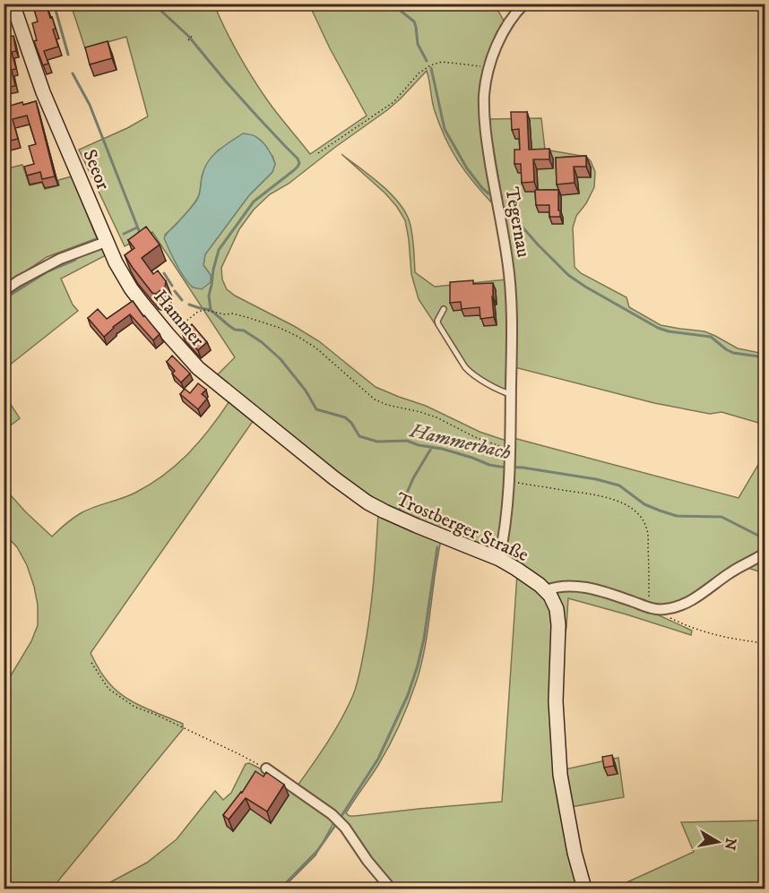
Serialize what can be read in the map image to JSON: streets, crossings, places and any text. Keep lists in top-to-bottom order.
{
  "streets": {
    "main road": ["Seeor", "Hammer", "Trostberger Straße"],
    "street": ["Tegernau"]
  },
  "crossings": [
    ["Seeor", "Hammer"],
    ["Tegernau", "Trostberger Straße"],
    ["Hammer", "Trostberger Straße"]
  ],
  "water": ["Hammerbach"],
  "north": "right"
}
